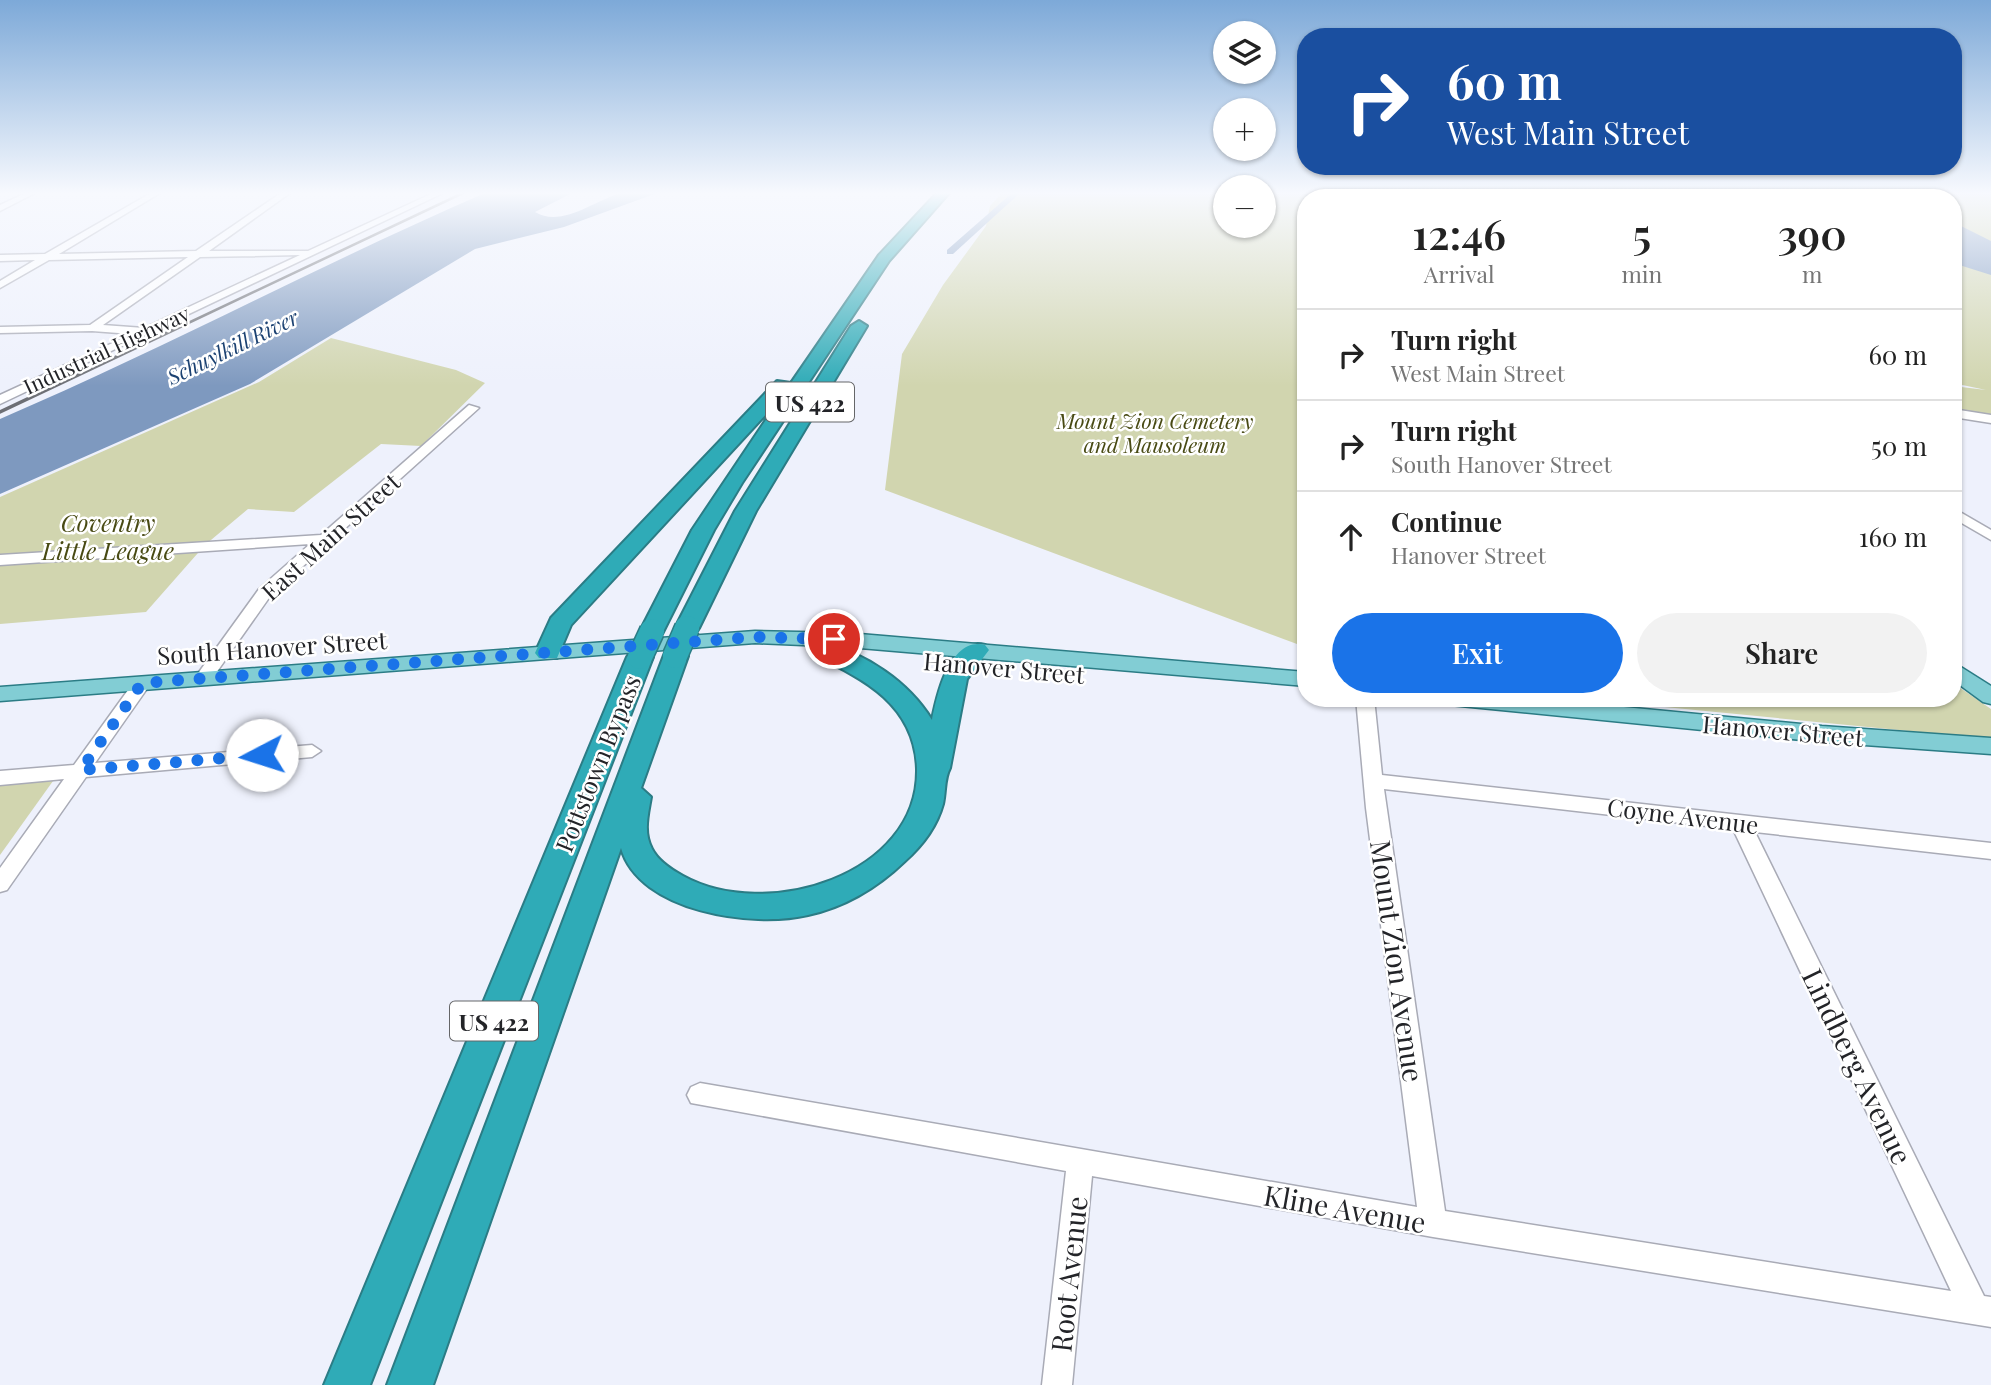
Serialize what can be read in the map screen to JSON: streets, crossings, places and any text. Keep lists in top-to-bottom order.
{
  "streets": {
    "highway": ["US 422", "Pottstown Bypass"],
    "main road": ["South Hanover Street", "Hanover Street"],
    "street": [
      "Industrial Highway",
      "East Main Street",
      "Coyne Avenue",
      "Mount Zion Avenue",
      "Lindberg Avenue",
      "Kline Avenue",
      "Root Avenue"
    ]
  },
  "crossings": [
    ["East Main Street", "South Hanover Street"],
    ["South Hanover Street", "Hanover Street"],
    ["Hanover Street", "Pottstown Bypass"],
    ["Coyne Avenue", "Mount Zion Avenue"],
    ["Coyne Avenue", "Lindberg Avenue"],
    ["Mount Zion Avenue", "Kline Avenue"],
    ["Lindberg Avenue", "Kline Avenue"],
    ["Kline Avenue", "Root Avenue"]
  ],
  "water": ["Schuylkill River"],
  "parks": ["Mount Zion Cemetery and Mausoleum", "Coventry Little League"],
  "page": {
    "map_buttons": ["+", "−"],
    "turn": ["60 m", "West Main Street"],
    "eta": [
      "12:46",
      "Arrival",
      "5",
      "min",
      "390",
      "m"
    ],
    "list": [
      {
        "name": "Turn right",
        "note": "West Main Street",
        "value": "60 m"
      },
      {
        "name": "Turn right",
        "note": "South Hanover Street",
        "value": "50 m"
      },
      {
        "name": "Continue",
        "note": "Hanover Street",
        "value": "160 m"
      }
    ],
    "buttons": ["Exit", "Share"]
  }
}
